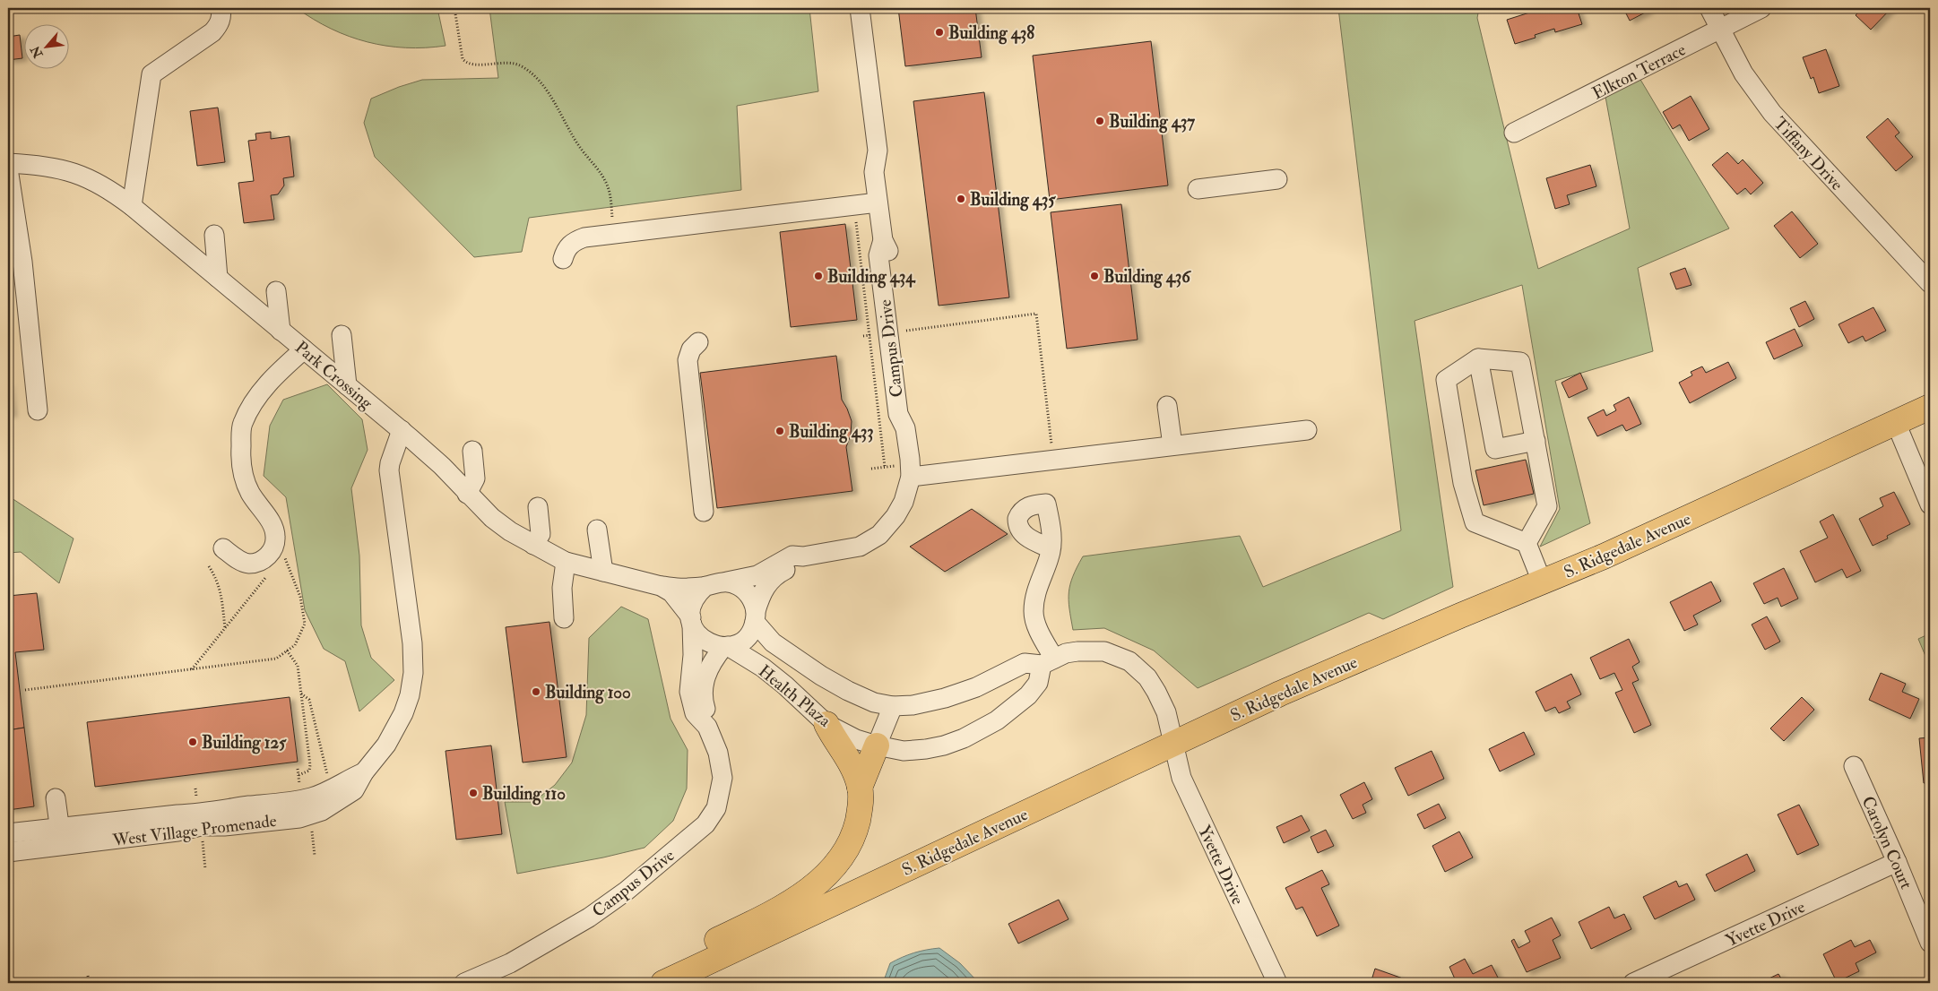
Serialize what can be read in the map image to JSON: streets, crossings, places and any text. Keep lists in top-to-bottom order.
{
  "streets": {
    "main road": ["S. Ridgedale Avenue"],
    "street": [
      "Elkton Terrace",
      "Tiffany Drive",
      "Campus Drive",
      "Park Crossing",
      "Health Plaza",
      "West Village Promenade",
      "Carolyn Court",
      "Yvette Drive"
    ]
  },
  "crossings": [
    ["Elkton Terrace", "Tiffany Drive"],
    ["Campus Drive", "Park Crossing"],
    ["Campus Drive", "Health Plaza"],
    ["Park Crossing", "Health Plaza"],
    ["Park Crossing", "West Village Promenade"],
    ["S. Ridgedale Avenue", "Health Plaza"],
    ["S. Ridgedale Avenue", "Yvette Drive"],
    ["Health Plaza", "Yvette Drive"],
    ["Carolyn Court", "Yvette Drive"]
  ],
  "places": [
    "Building 438",
    "Building 437",
    "Building 435",
    "Building 434",
    "Building 436",
    "Building 433",
    "Building 100",
    "Building 125",
    "Building 110"
  ],
  "north": "bottom left"
}
